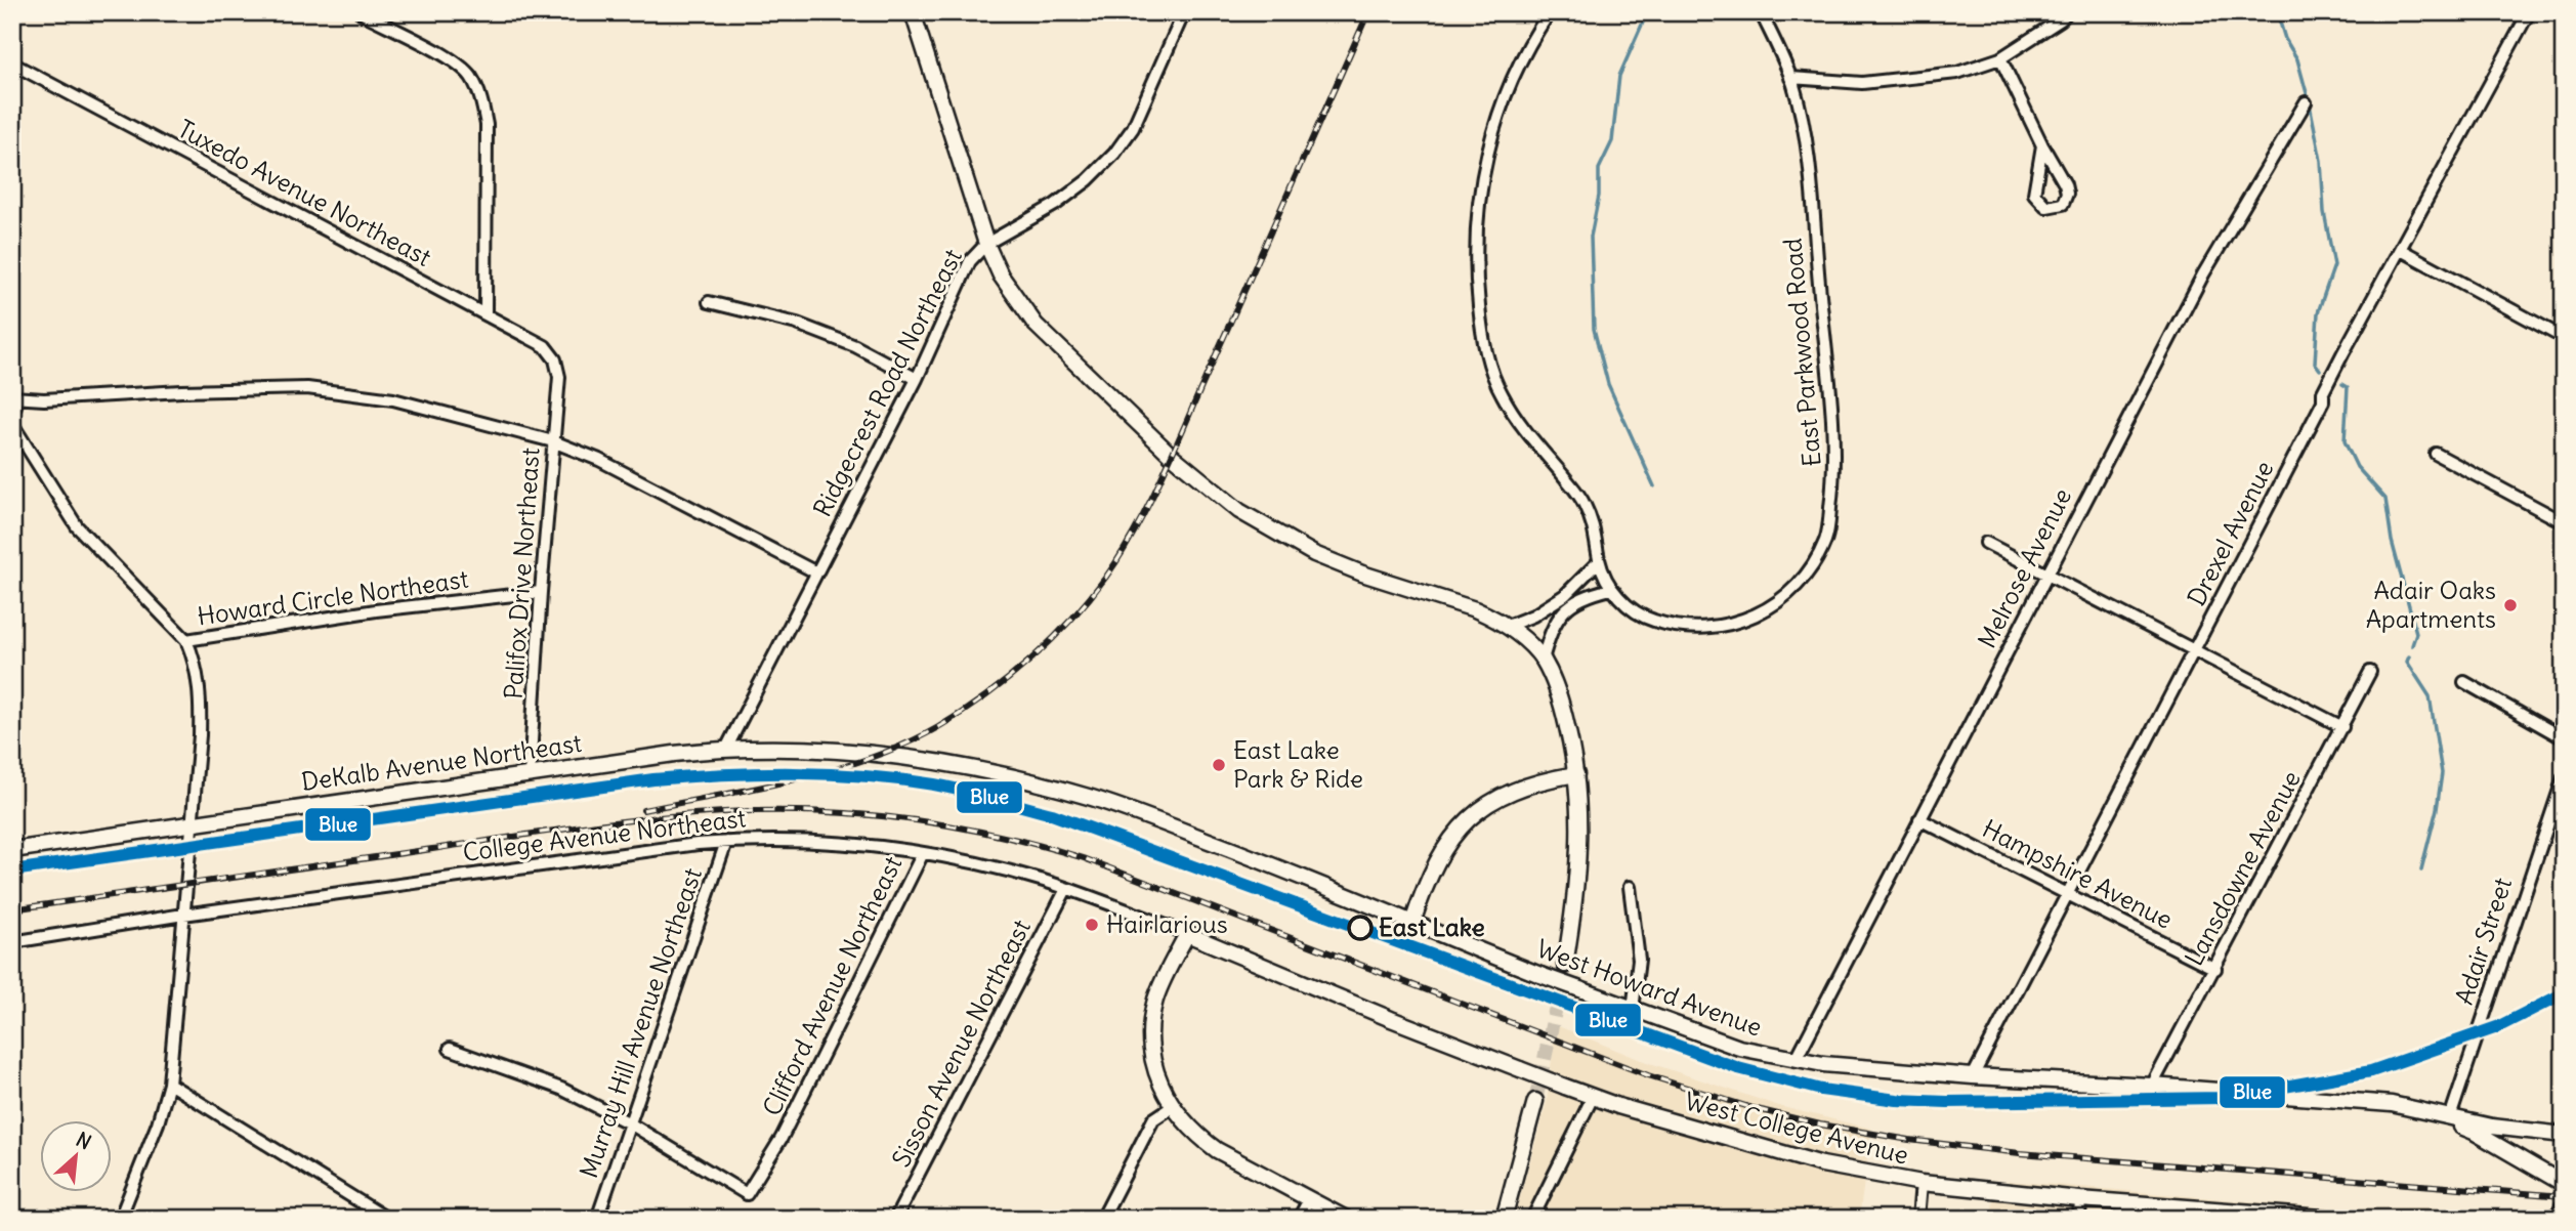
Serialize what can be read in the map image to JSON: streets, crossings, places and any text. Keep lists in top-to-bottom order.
{
  "streets": {
    "main road": [
      "DeKalb Avenue Northeast",
      "College Avenue Northeast",
      "West Howard Avenue",
      "West College Avenue"
    ],
    "street": [
      "Tuxedo Avenue Northeast",
      "East Parkwood Road",
      "Ridgecrest Road Northeast",
      "Drexel Avenue",
      "Melrose Avenue",
      "Palifox Drive Northeast",
      "Howard Circle Northeast",
      "Lansdowne Avenue",
      "Hampshire Avenue",
      "Adair Street",
      "Clifford Avenue Northeast",
      "Murray Hill Avenue Northeast",
      "Sisson Avenue Northeast"
    ]
  },
  "crossings": [
    ["Tuxedo Avenue Northeast", "Palifox Drive Northeast"],
    ["Ridgecrest Road Northeast", "DeKalb Avenue Northeast"],
    ["Drexel Avenue", "Hampshire Avenue"],
    ["Drexel Avenue", "West Howard Avenue"],
    ["Melrose Avenue", "Hampshire Avenue"],
    ["Melrose Avenue", "West Howard Avenue"],
    ["Palifox Drive Northeast", "Howard Circle Northeast"],
    ["Palifox Drive Northeast", "DeKalb Avenue Northeast"],
    ["DeKalb Avenue Northeast", "West Howard Avenue"],
    ["College Avenue Northeast", "Clifford Avenue Northeast"],
    ["College Avenue Northeast", "Murray Hill Avenue Northeast"],
    ["College Avenue Northeast", "Sisson Avenue Northeast"],
    ["College Avenue Northeast", "West College Avenue"],
    ["Lansdowne Avenue", "Hampshire Avenue"],
    ["Lansdowne Avenue", "West Howard Avenue"],
    ["Adair Street", "West Howard Avenue"],
    ["Clifford Avenue Northeast", "Murray Hill Avenue Northeast"]
  ],
  "places": [
    "Adair Oaks Apartments",
    "East Lake Park & Ride",
    "Hairlarious",
    "East Lake"
  ],
  "lines": ["transit line Blue"],
  "north": "top right"
}
